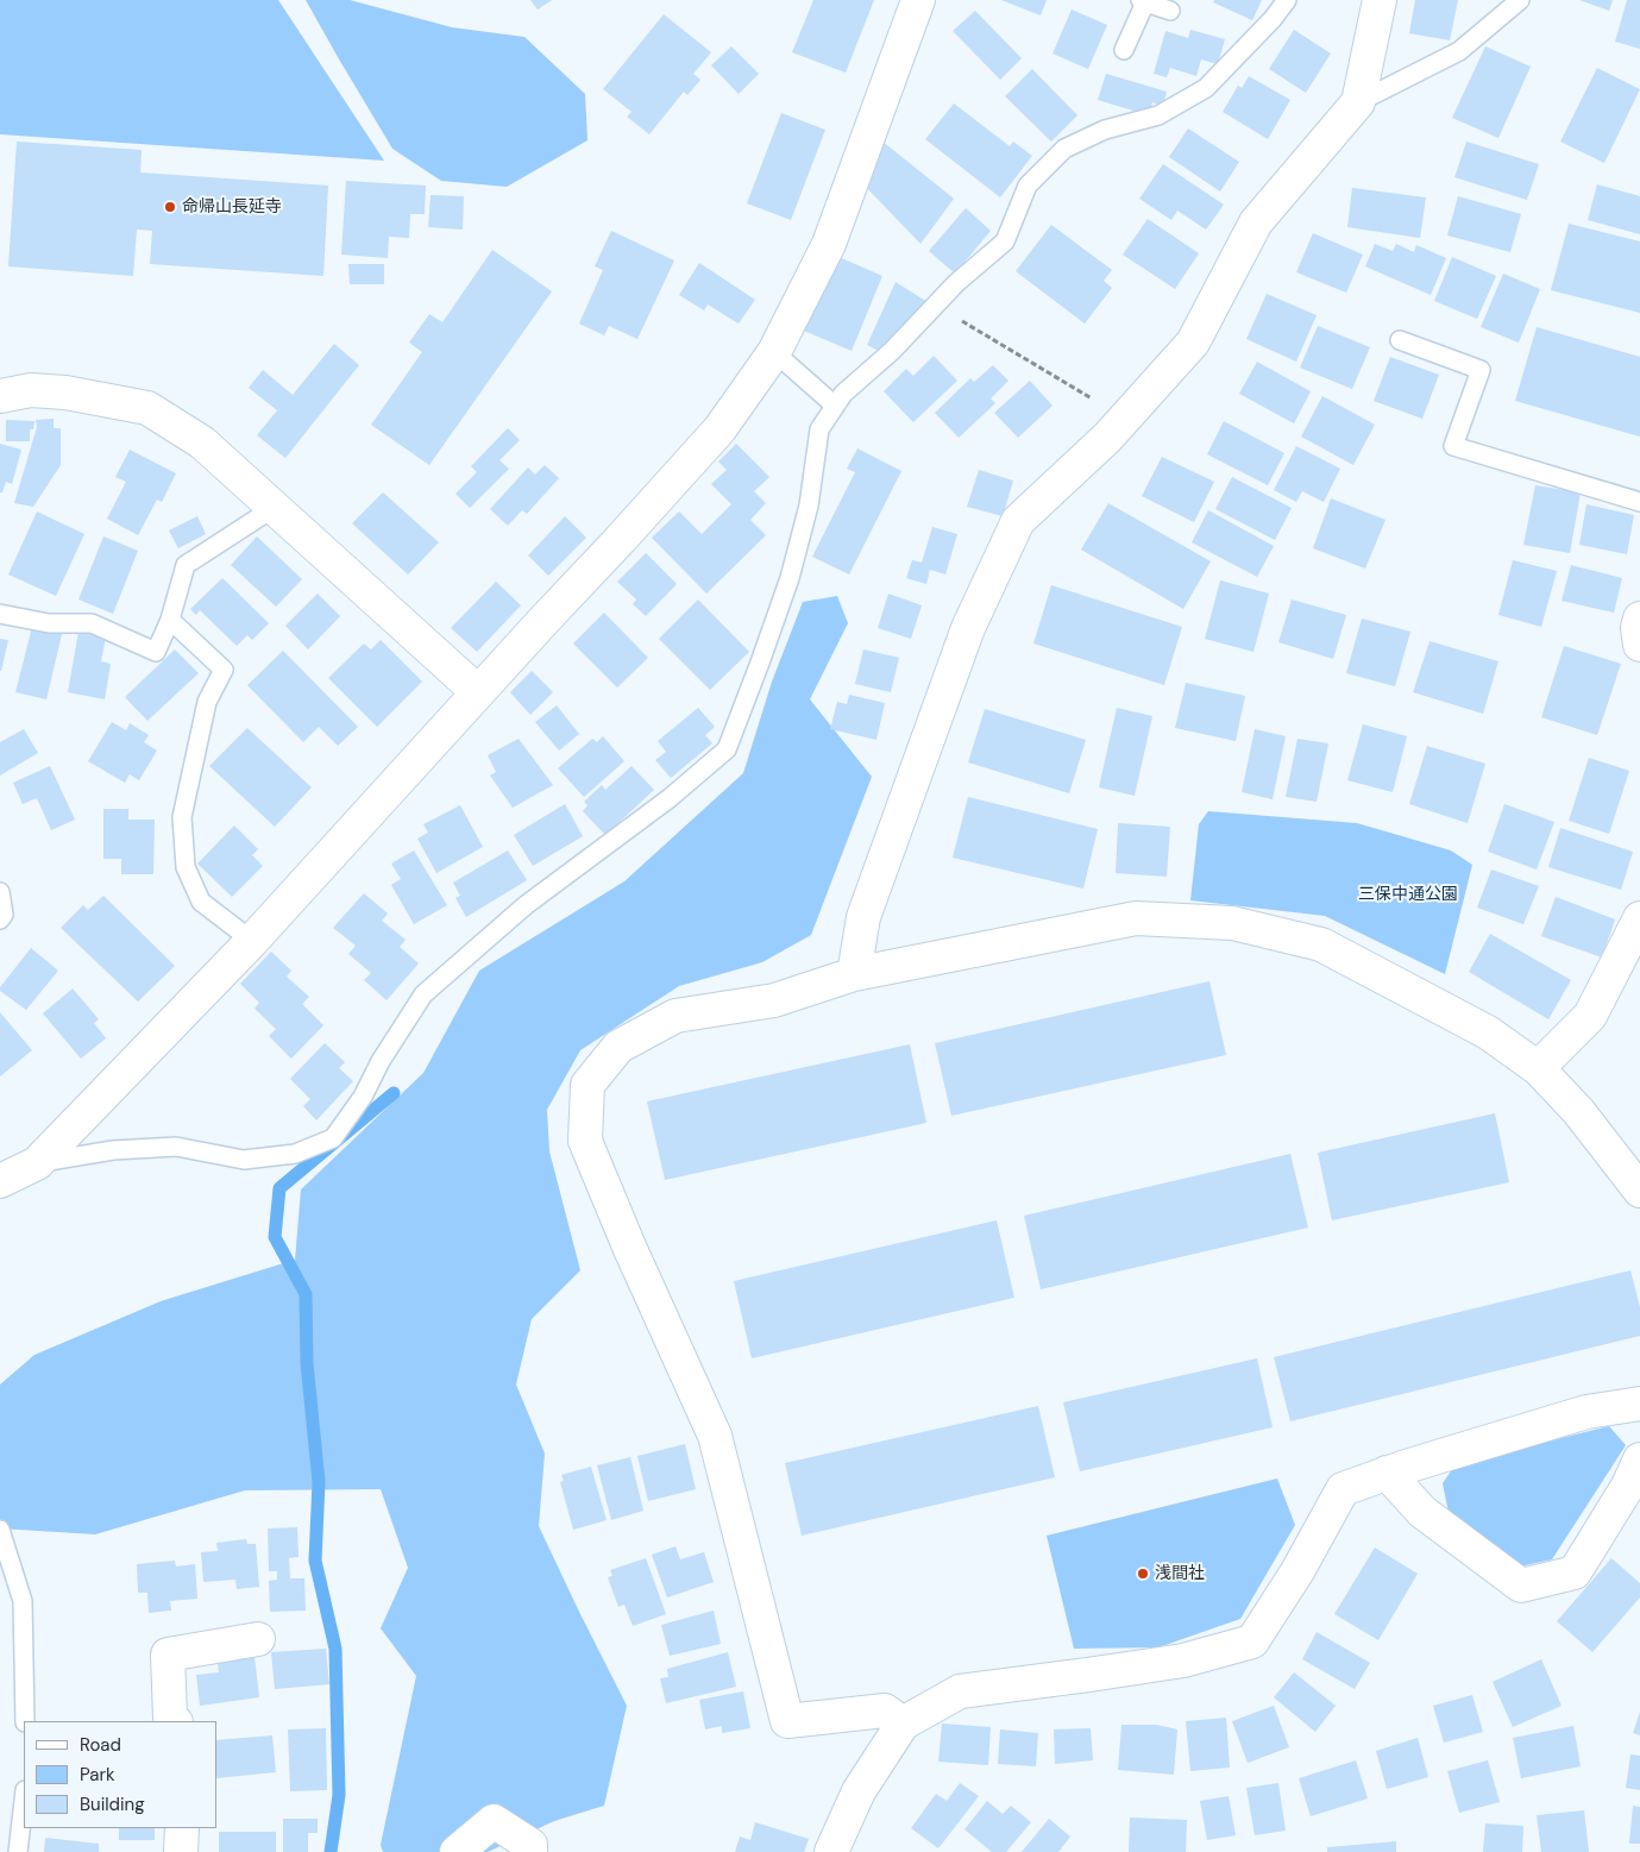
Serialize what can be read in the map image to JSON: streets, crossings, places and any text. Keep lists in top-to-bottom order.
{
  "parks": ["三保中通公園"],
  "places": ["命帰山長延寺", "浅間社"],
  "legend": ["Road", "Park", "Building"]
}
